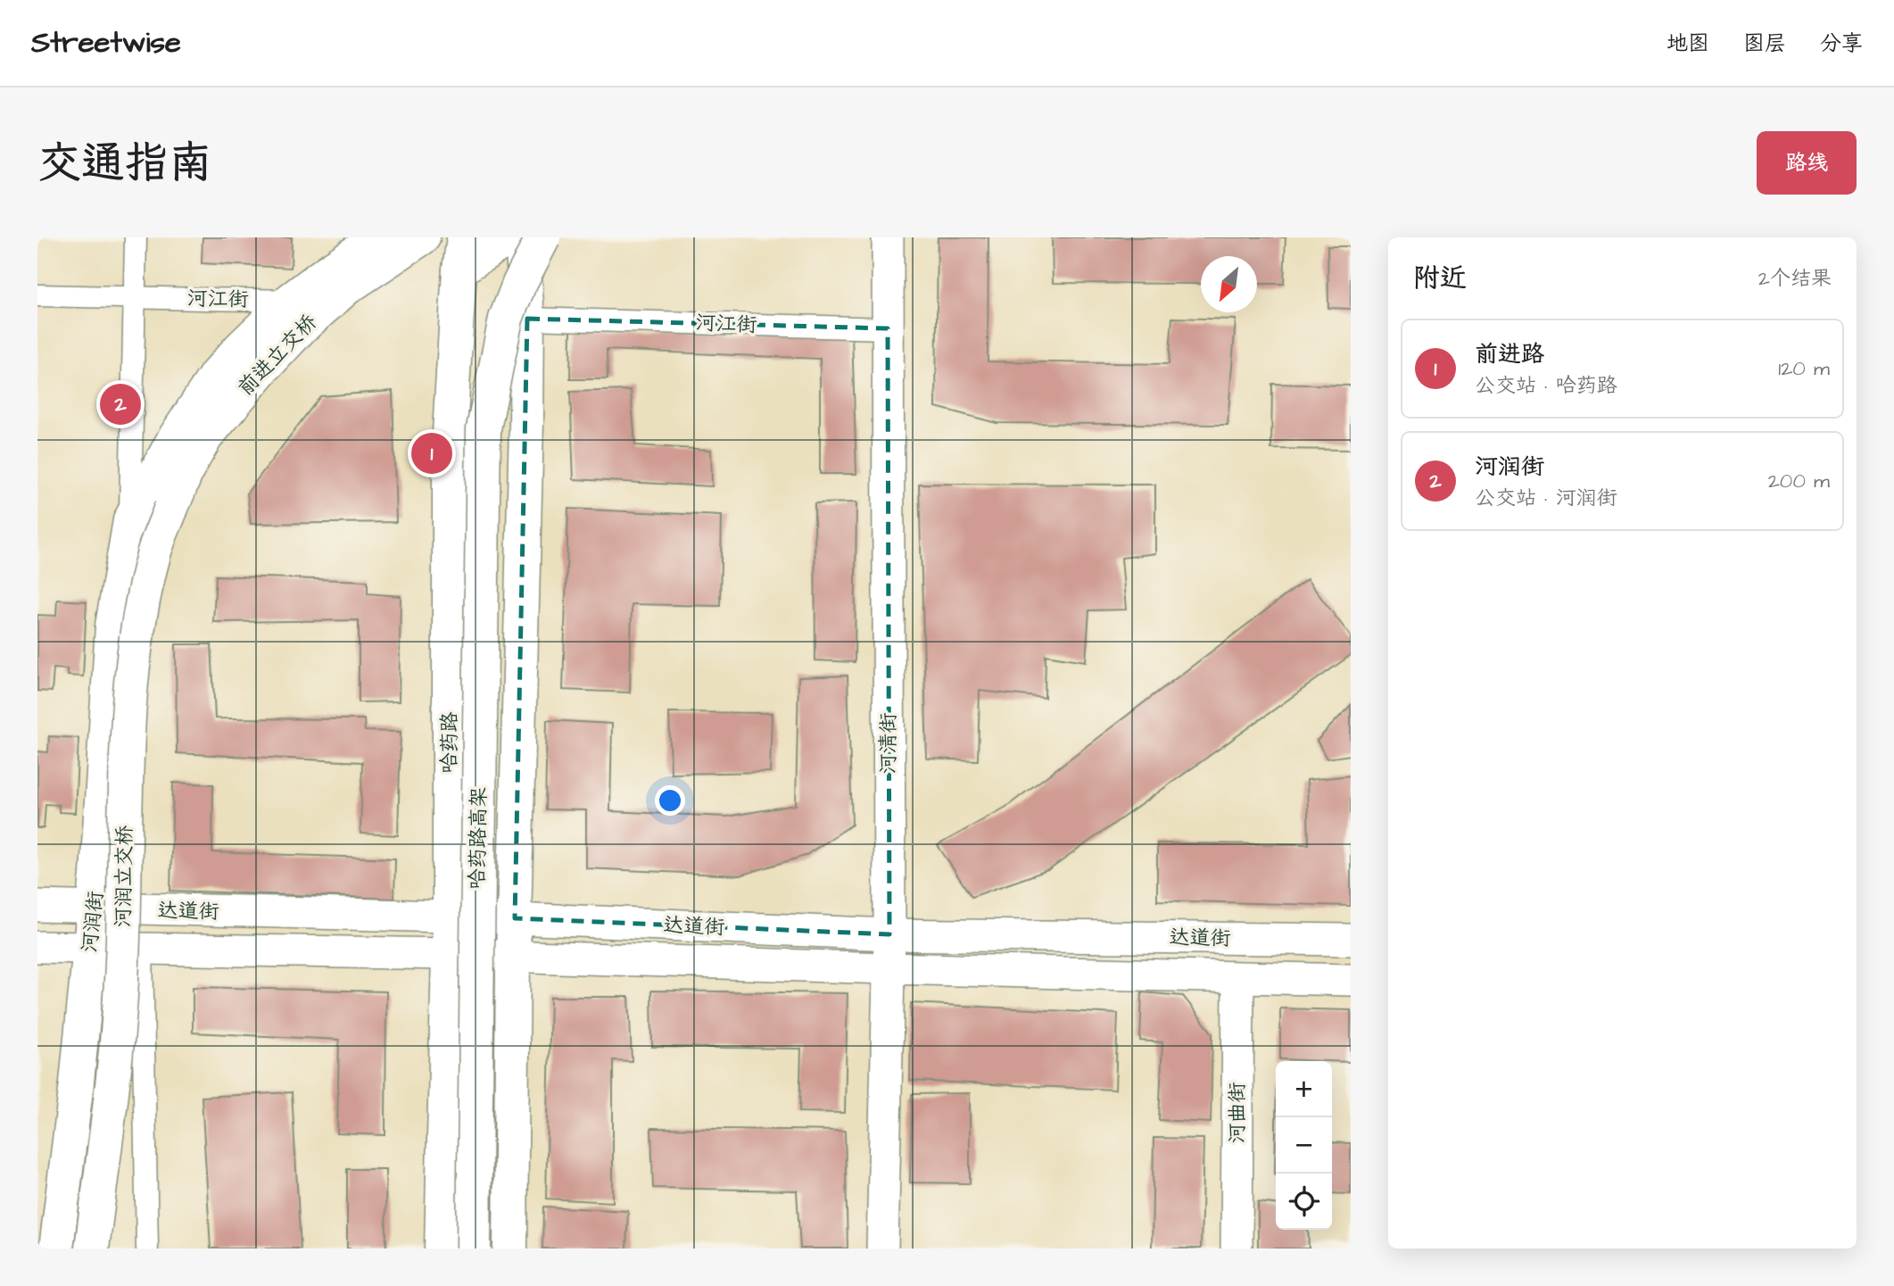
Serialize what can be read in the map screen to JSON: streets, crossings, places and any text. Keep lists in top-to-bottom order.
{
  "streets": {
    "highway": [
      "前进立交桥",
      "哈药路",
      "哈药路高架",
      "河润立交桥",
      "河润街"
    ],
    "main road": ["河清街", "达道街", "河曲街"],
    "street": ["河江街"]
  },
  "crossings": [
    ["河江街", "河清街"],
    ["河江街", "河润街"],
    ["前进立交桥", "河润立交桥"],
    ["哈药路", "达道街"],
    ["河清街", "达道街"],
    ["达道街", "河润街"],
    ["达道街", "河曲街"]
  ],
  "north": "bottom left",
  "page": {
    "header": "Streetwise",
    "nav": ["地图", "图层", "分享"],
    "title": "交通指南",
    "buttons": "路线",
    "heading": ["附近", "2个结果"],
    "list": [
      {
        "mark": "1",
        "name": "前进路",
        "note": "公交站 · 哈药路",
        "value": "120 m"
      },
      {
        "mark": "2",
        "name": "河润街",
        "note": "公交站 · 河润街",
        "value": "200 m"
      }
    ],
    "pins": ["2", "1"],
    "map_buttons": ["+", "−"]
  }
}
